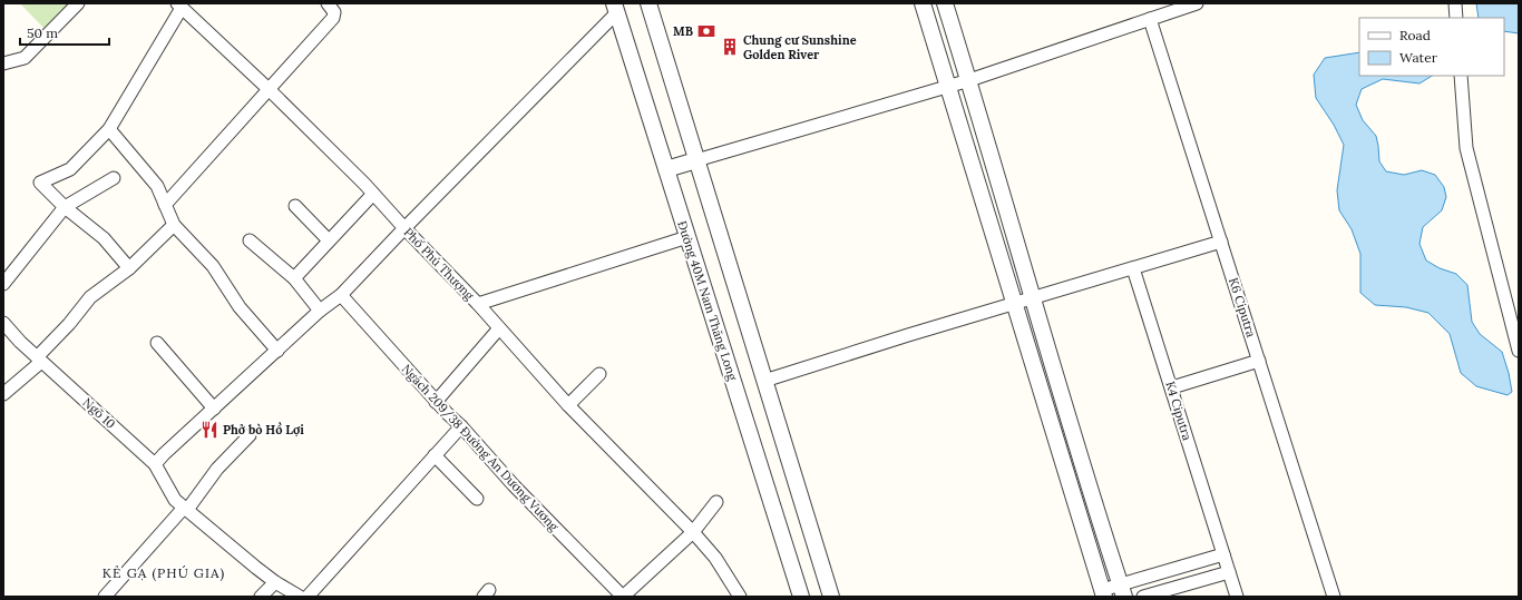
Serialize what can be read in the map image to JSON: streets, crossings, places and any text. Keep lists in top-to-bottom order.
{
  "streets": {
    "street": [
      "Phố Phú Thượng",
      "Đường 40M Nam Thăng Long",
      "K6 Ciputra",
      "K4 Ciputra",
      "Ngõ 10",
      "Ngách 209/38 Đường An Dương Vương"
    ]
  },
  "districts": ["KẺ GẠ (PHÚ GIA)"],
  "places": {
    "bank": ["MB"],
    "building": ["Chung cư Sunshine Golden River"],
    "restaurant": ["Phở bò Hồ Lợi"]
  },
  "legend": ["Road", "Water"],
  "scale_bar": "50 m"
}
